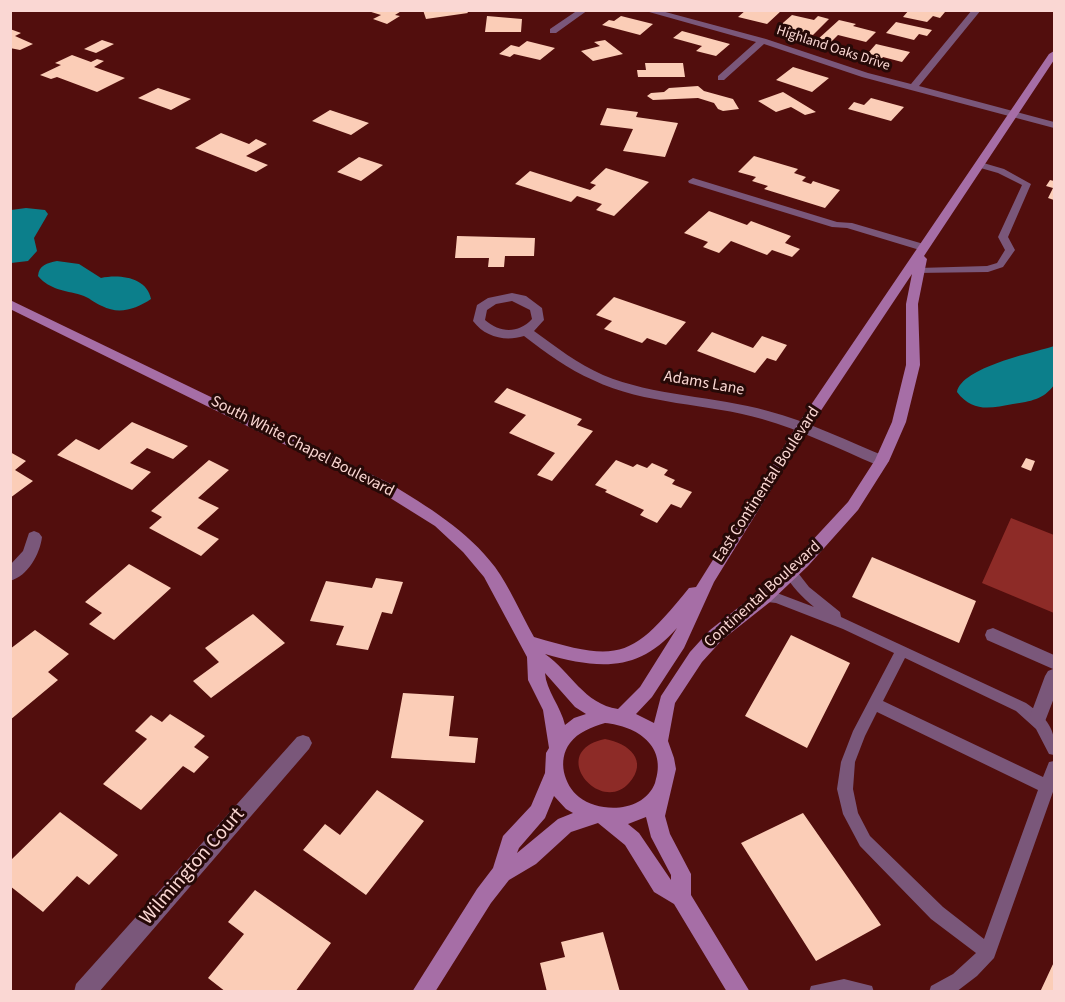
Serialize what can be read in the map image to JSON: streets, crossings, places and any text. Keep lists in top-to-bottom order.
{
  "streets": {
    "main road": ["South White Chapel Boulevard", "East Continental Boulevard", "Continental Boulevard"],
    "street": ["Highland Oaks Drive", "Adams Lane", "Wilmington Court"]
  },
  "crossings": [
    ["Highland Oaks Drive", "East Continental Boulevard"],
    ["Adams Lane", "East Continental Boulevard"],
    ["Adams Lane", "Continental Boulevard"],
    ["South White Chapel Boulevard", "East Continental Boulevard"],
    ["South White Chapel Boulevard", "Continental Boulevard"],
    ["East Continental Boulevard", "Continental Boulevard"]
  ]
}
